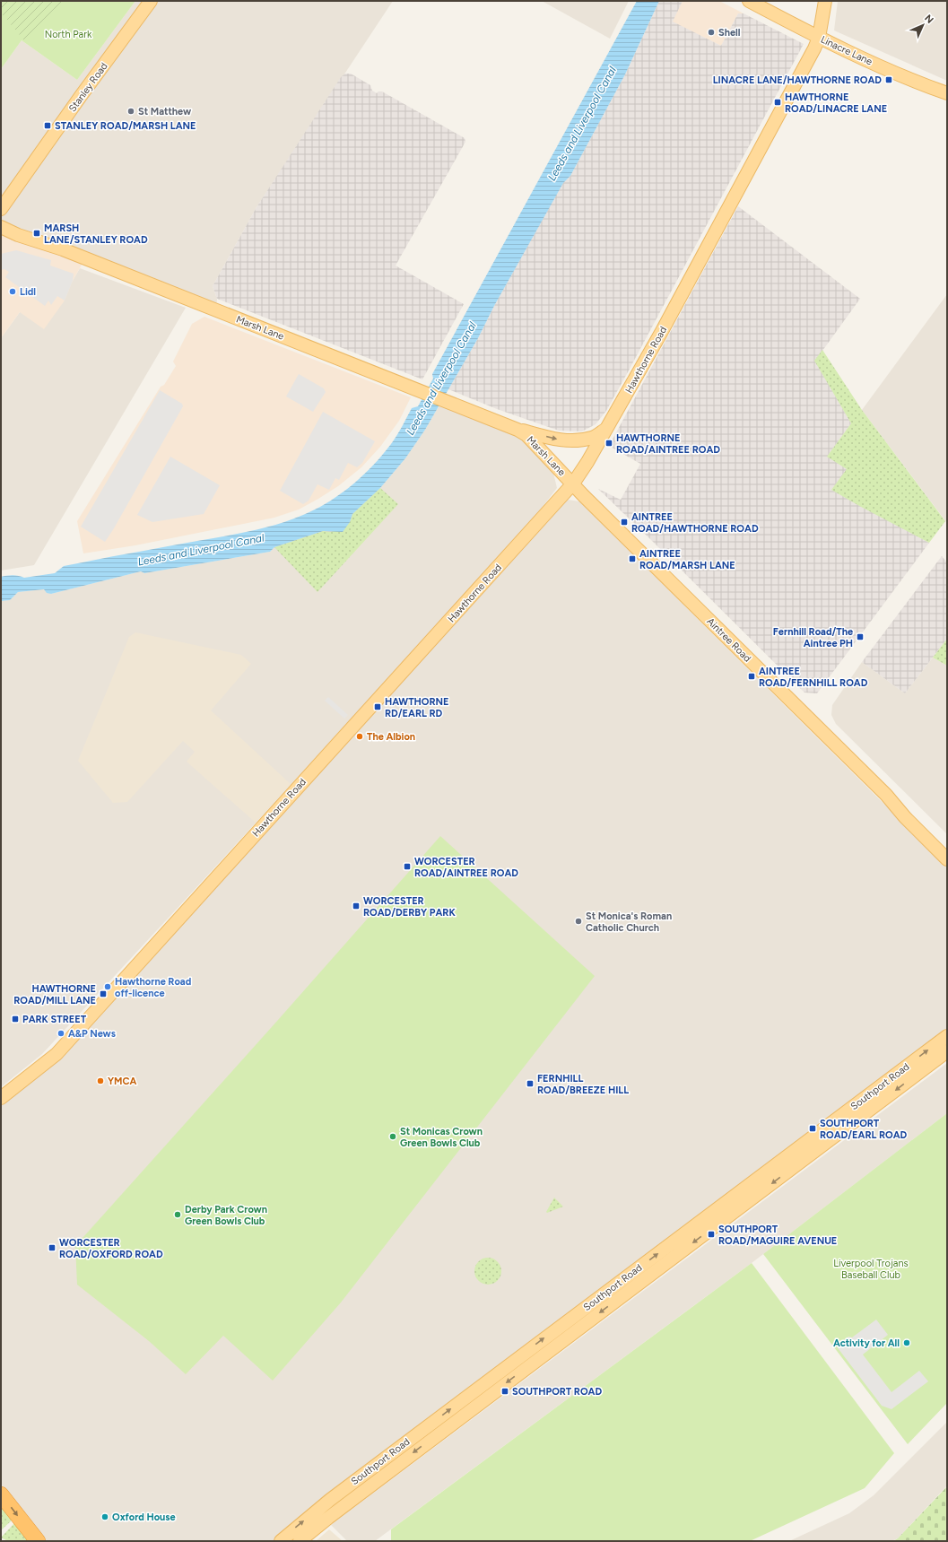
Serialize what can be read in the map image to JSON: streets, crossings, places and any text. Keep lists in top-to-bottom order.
{
  "streets": {
    "main road": [
      "Linacre Lane",
      "Stanley Road",
      "Marsh Lane",
      "Hawthorne Road",
      "Aintree Road",
      "Southport Road"
    ]
  },
  "crossings": [
    ["Linacre Lane", "Hawthorne Road"],
    ["Marsh Lane", "Hawthorne Road"],
    ["Marsh Lane", "Aintree Road"],
    ["Hawthorne Road", "Aintree Road"]
  ],
  "water": ["Leeds and Liverpool Canal"],
  "parks": ["North Park", "Liverpool Trojans Baseball Club"],
  "places": {
    "other": [
      "Shell",
      "St Matthew",
      "Lidl",
      "The Albion",
      "St Monica's Roman Catholic Church",
      "Hawthorne Road off-licence",
      "A&P News",
      "YMCA",
      "St Monicas Crown Green Bowls Club",
      "Derby Park Crown Green Bowls Club",
      "Activity for All",
      "Oxford House"
    ],
    "transit": [
      "LINACRE LANE/HAWTHORNE ROAD",
      "HAWTHORNE ROAD/LINACRE LANE",
      "STANLEY ROAD/MARSH LANE",
      "MARSH LANE/STANLEY ROAD",
      "HAWTHORNE ROAD/AINTREE ROAD",
      "AINTREE ROAD/HAWTHORNE ROAD",
      "AINTREE ROAD/MARSH LANE",
      "Fernhill Road/The Aintree PH",
      "AINTREE ROAD/FERNHILL ROAD",
      "HAWTHORNE RD/EARL RD",
      "WORCESTER ROAD/AINTREE ROAD",
      "WORCESTER ROAD/DERBY PARK",
      "HAWTHORNE ROAD/MILL LANE",
      "PARK STREET",
      "FERNHILL ROAD/BREEZE HILL",
      "SOUTHPORT ROAD/EARL ROAD",
      "SOUTHPORT ROAD/MAGUIRE AVENUE",
      "WORCESTER ROAD/OXFORD ROAD",
      "SOUTHPORT ROAD"
    ]
  },
  "north": "top right"
}
